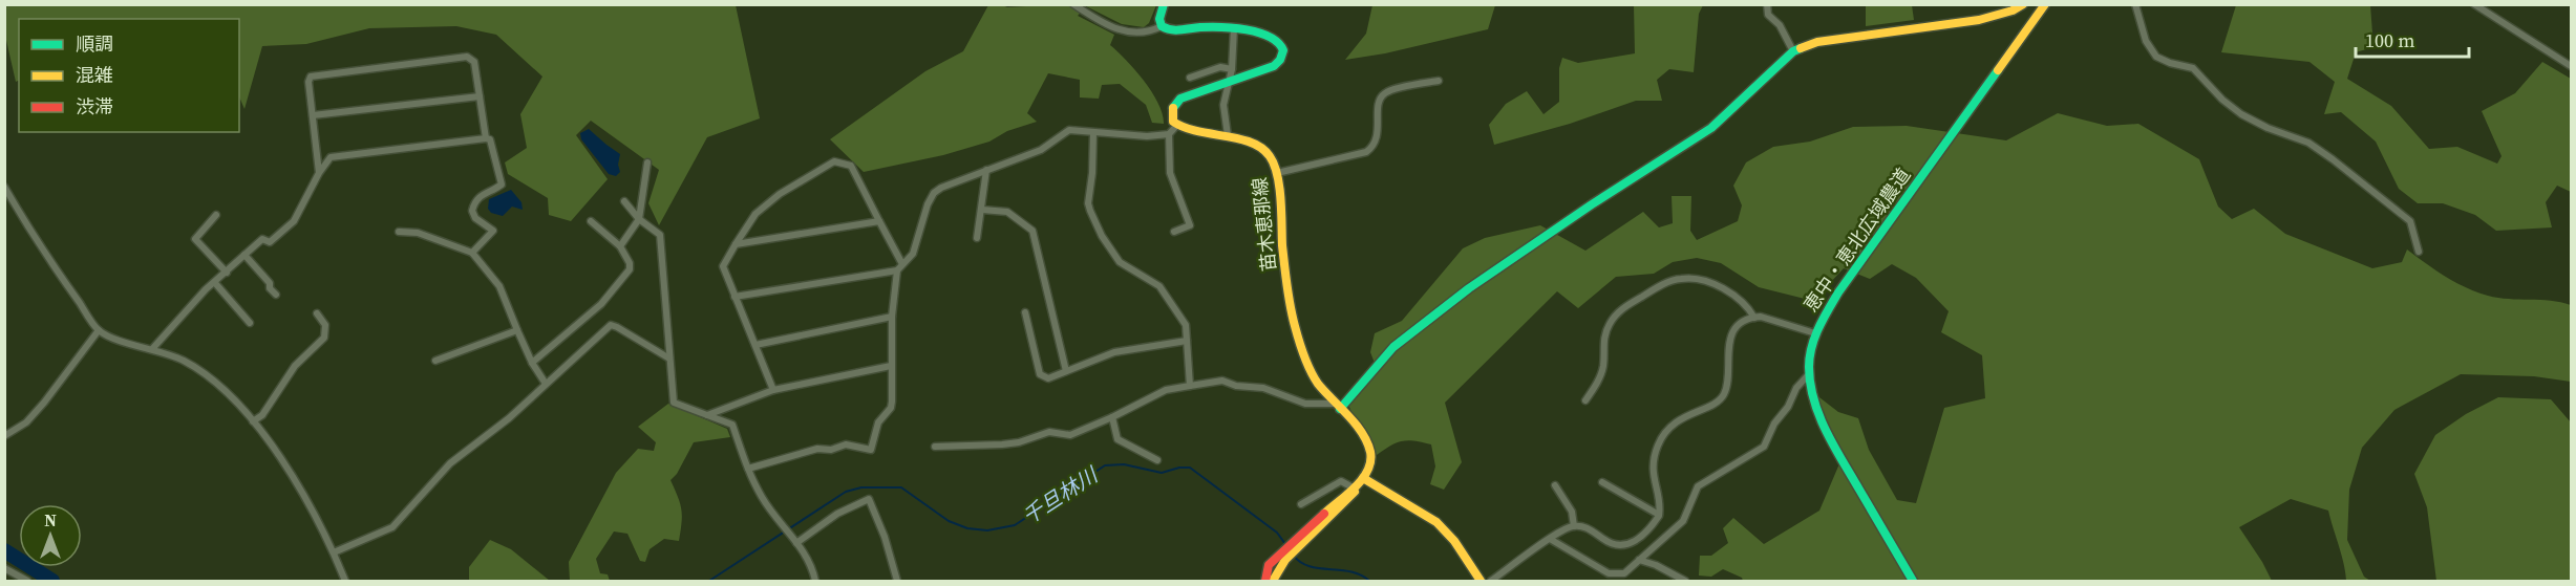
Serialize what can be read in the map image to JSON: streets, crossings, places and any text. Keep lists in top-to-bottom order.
{
  "streets": {
    "street": ["苗木恵那線", "恵中・恵北広域農道"]
  },
  "water": ["千旦林川"],
  "legend": ["順調", "混雑", "渋滞"],
  "scale_bar": "100 m",
  "north": "top"
}
